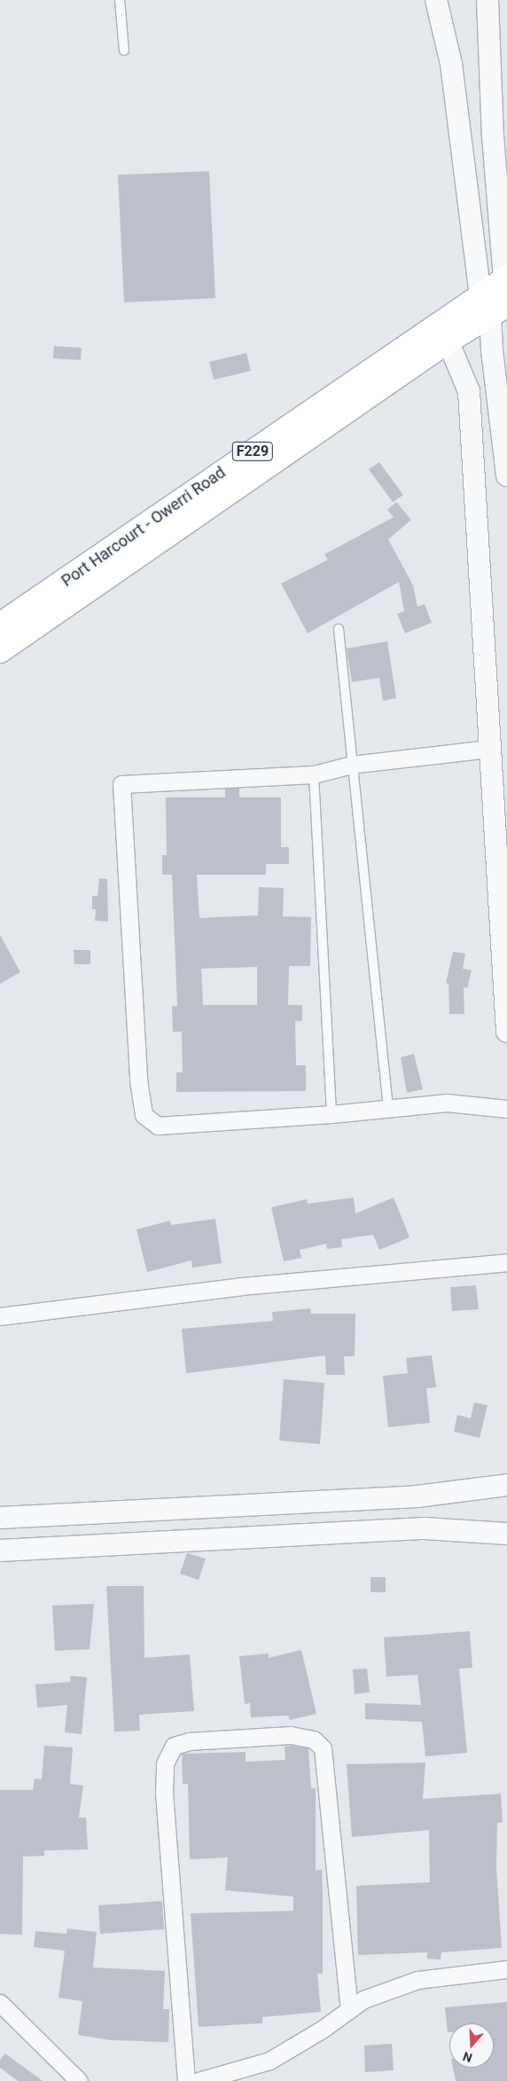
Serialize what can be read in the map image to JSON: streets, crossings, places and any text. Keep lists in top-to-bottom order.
{
  "streets": {
    "main road": ["F229", "Port Harcourt - Owerri Road"]
  },
  "north": "bottom"
}
